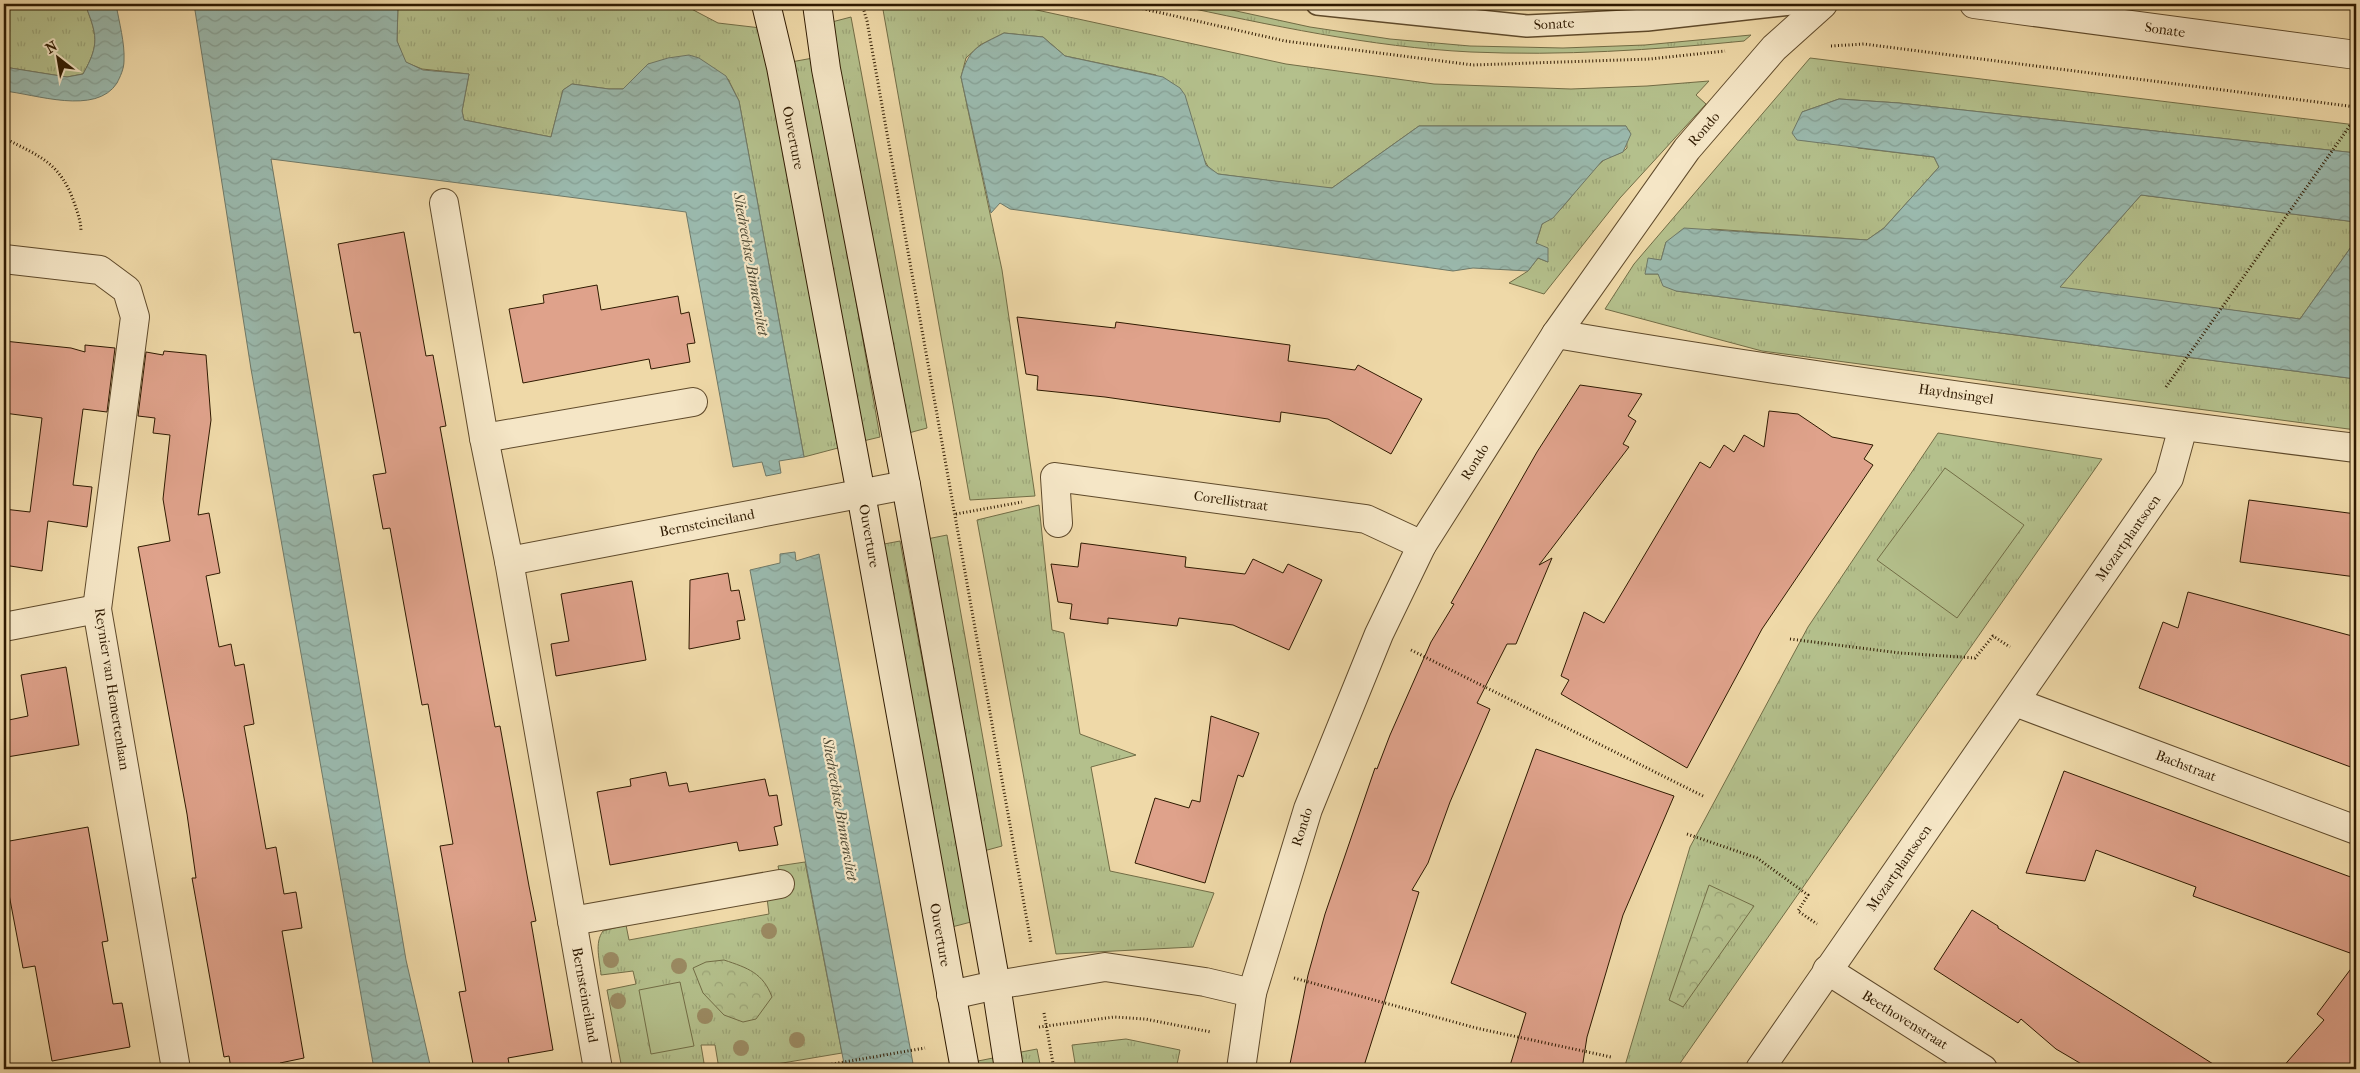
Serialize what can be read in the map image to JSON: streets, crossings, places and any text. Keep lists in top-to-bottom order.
{
  "streets": {
    "street": [
      "Sonate",
      "Rondo",
      "Ouverture",
      "Haydnsingel",
      "Corellistraat",
      "Bernsteineiland",
      "Mozartplantsoen",
      "Reynier van Hemertenlaan",
      "Bachstraat",
      "Beethovenstraat"
    ]
  },
  "crossings": [
    ["Rondo", "Haydnsingel"],
    ["Rondo", "Corellistraat"],
    ["Ouverture", "Bernsteineiland"],
    ["Haydnsingel", "Mozartplantsoen"],
    ["Mozartplantsoen", "Bachstraat"],
    ["Mozartplantsoen", "Beethovenstraat"]
  ],
  "water": ["Sliedrechtse Binnenvliet"],
  "north": "top left"
}
